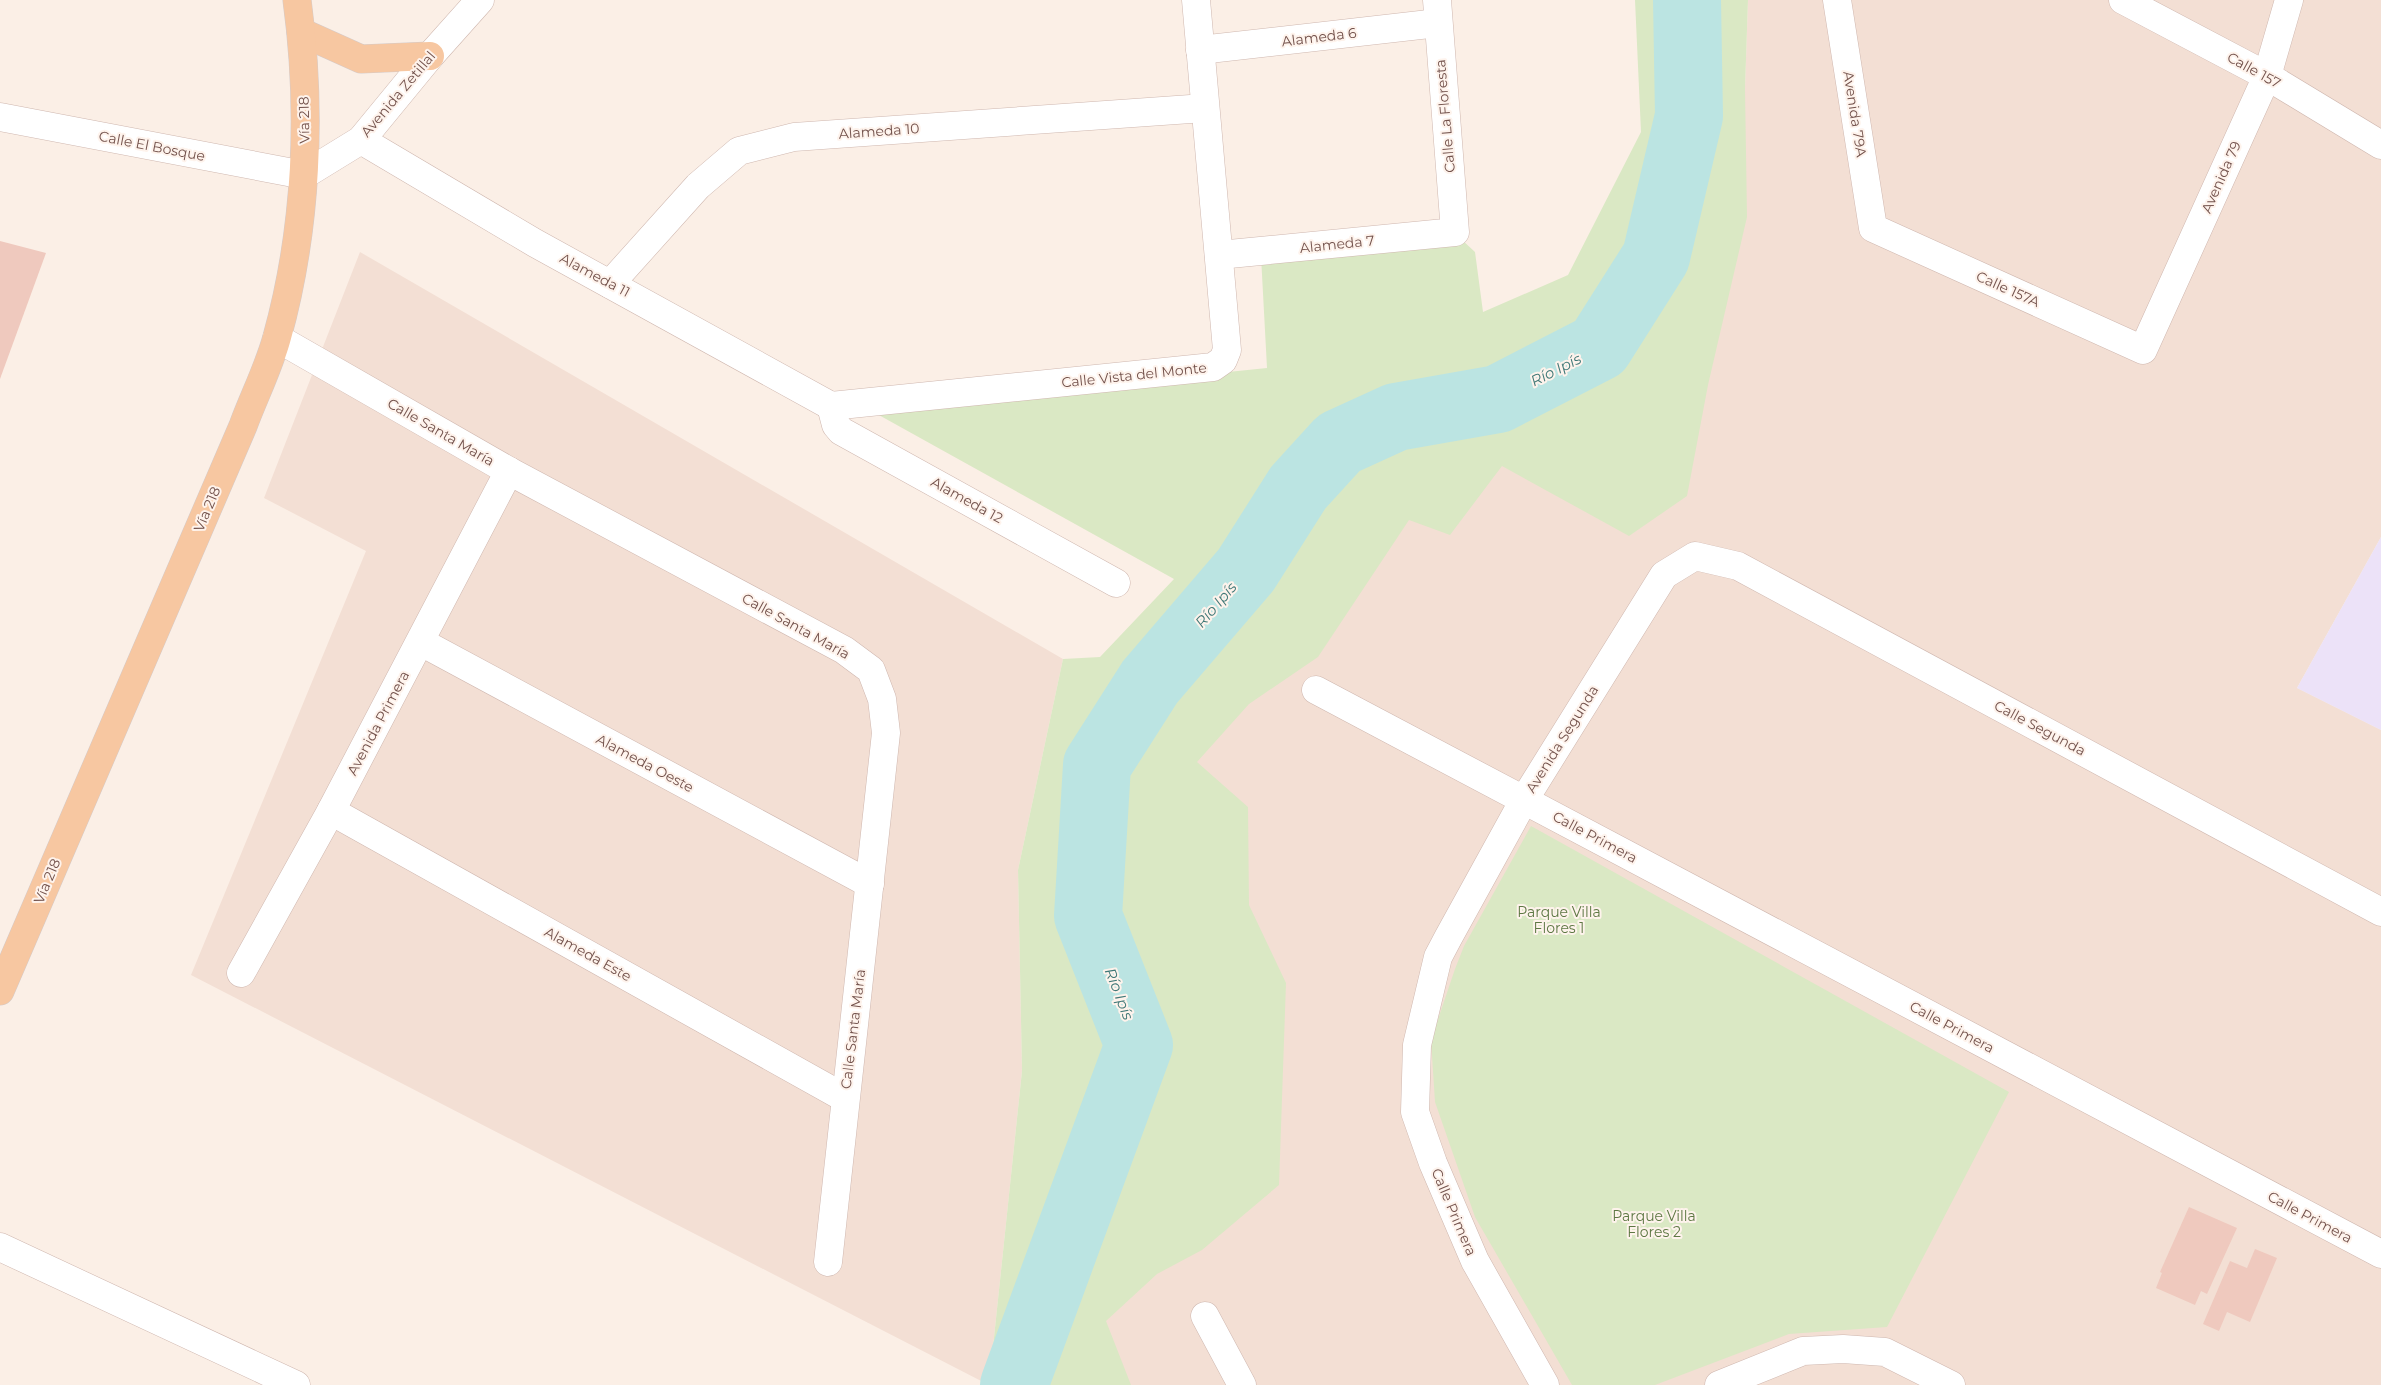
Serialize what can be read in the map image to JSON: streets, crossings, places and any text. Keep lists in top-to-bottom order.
{
  "streets": {
    "main road": ["Vía 218"],
    "street": [
      "Alameda 6",
      "Calle 157",
      "Avenida Zetillal",
      "Avenida 79A",
      "Calle La Floresta",
      "Alameda 10",
      "Calle El Bosque",
      "Avenida 79",
      "Alameda 7",
      "Alameda 11",
      "Calle 157A",
      "Calle Vista del Monte",
      "Calle Santa María",
      "Alameda 12",
      "Avenida Primera",
      "Calle Segunda",
      "Avenida Segunda",
      "Alameda Oeste",
      "Calle Primera",
      "Alameda Este"
    ]
  },
  "crossings": [
    ["Alameda 6", "Calle La Floresta"],
    ["Alameda 6", "Calle Vista del Monte"],
    ["Calle 157", "Avenida 79"],
    ["Avenida Zetillal", "Vía 218"],
    ["Avenida Zetillal", "Calle El Bosque"],
    ["Avenida Zetillal", "Alameda 11"],
    ["Avenida 79A", "Calle 157A"],
    ["Calle La Floresta", "Alameda 7"],
    ["Vía 218", "Calle El Bosque"],
    ["Vía 218", "Calle Santa María"],
    ["Alameda 10", "Alameda 11"],
    ["Alameda 10", "Calle Vista del Monte"],
    ["Avenida 79", "Calle 157A"],
    ["Alameda 7", "Calle Vista del Monte"],
    ["Alameda 11", "Calle Vista del Monte"],
    ["Alameda 11", "Alameda 12"],
    ["Calle Vista del Monte", "Alameda 12"],
    ["Calle Santa María", "Avenida Primera"],
    ["Calle Santa María", "Alameda Oeste"],
    ["Calle Santa María", "Alameda Este"],
    ["Avenida Primera", "Alameda Oeste"],
    ["Avenida Primera", "Alameda Este"],
    ["Calle Segunda", "Avenida Segunda"],
    ["Avenida Segunda", "Calle Primera"]
  ],
  "water": ["Río Ipís"],
  "parks": ["Parque Villa Flores 1", "Parque Villa Flores 2"]
}
